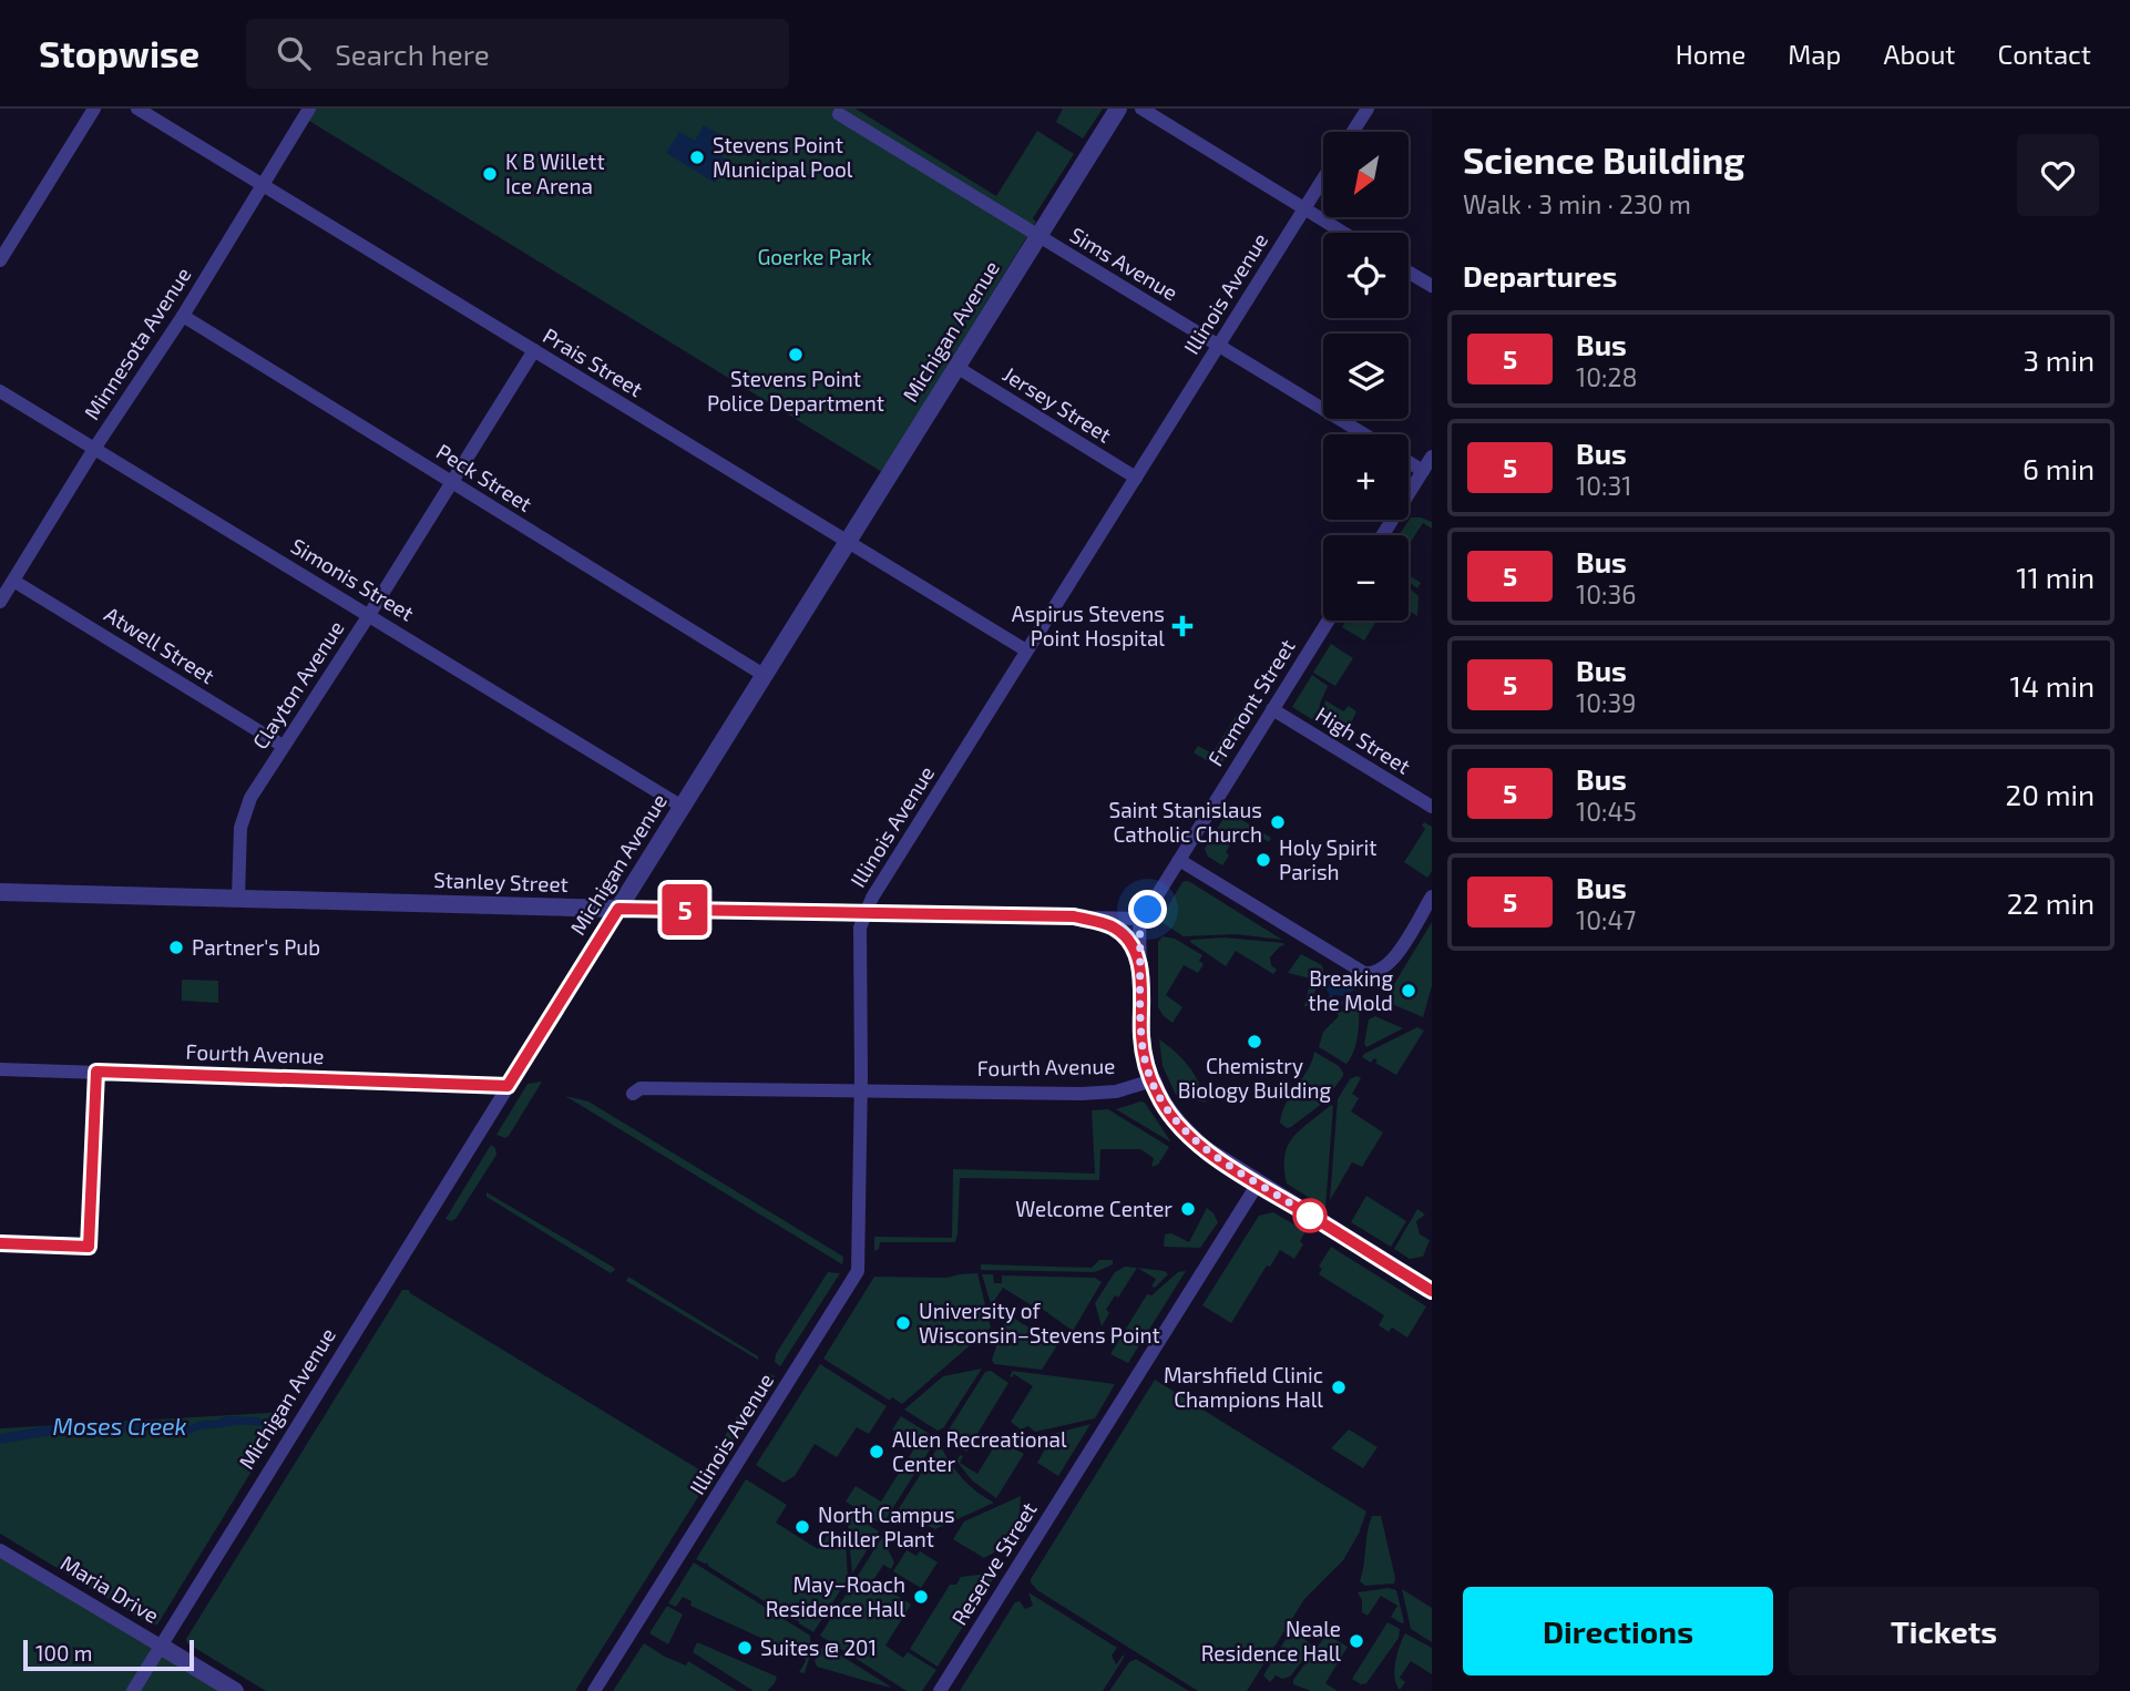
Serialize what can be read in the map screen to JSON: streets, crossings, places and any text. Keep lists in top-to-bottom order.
{
  "streets": {
    "street": [
      "Sims Avenue",
      "Illinois Avenue",
      "Michigan Avenue",
      "Minnesota Avenue",
      "Prais Street",
      "Jersey Street",
      "Peck Street",
      "Simonis Street",
      "Atwell Street",
      "Clayton Avenue",
      "Fremont Street",
      "High Street",
      "Stanley Street",
      "Fourth Avenue",
      "Reserve Street",
      "Maria Drive"
    ]
  },
  "crossings": [
    ["Sims Avenue", "Illinois Avenue"],
    ["Sims Avenue", "Michigan Avenue"],
    ["Illinois Avenue", "Prais Street"],
    ["Illinois Avenue", "Jersey Street"],
    ["Illinois Avenue", "Stanley Street"],
    ["Illinois Avenue", "Fourth Avenue"],
    ["Michigan Avenue", "Prais Street"],
    ["Michigan Avenue", "Jersey Street"],
    ["Michigan Avenue", "Peck Street"],
    ["Michigan Avenue", "Simonis Street"],
    ["Michigan Avenue", "Stanley Street"],
    ["Michigan Avenue", "Fourth Avenue"],
    ["Michigan Avenue", "Maria Drive"],
    ["Minnesota Avenue", "Prais Street"],
    ["Minnesota Avenue", "Peck Street"],
    ["Minnesota Avenue", "Simonis Street"],
    ["Minnesota Avenue", "Atwell Street"],
    ["Prais Street", "Clayton Avenue"],
    ["Peck Street", "Clayton Avenue"],
    ["Simonis Street", "Clayton Avenue"],
    ["Atwell Street", "Clayton Avenue"],
    ["Clayton Avenue", "Stanley Street"],
    ["Fremont Street", "High Street"],
    ["Fremont Street", "Stanley Street"]
  ],
  "water": ["Moses Creek"],
  "parks": ["Goerke Park"],
  "places": {
    "other": [
      "Stevens Point Municipal Pool",
      "K B Willett Ice Arena",
      "Stevens Point Police Department",
      "Saint Stanislaus Catholic Church",
      "Holy Spirit Parish",
      "Partner's Pub",
      "Breaking the Mold",
      "Chemistry Biology Building",
      "Welcome Center",
      "University of Wisconsin–Stevens Point",
      "Marshfield Clinic Champions Hall",
      "Allen Recreational Center",
      "North Campus Chiller Plant",
      "May–Roach Residence Hall",
      "Neale Residence Hall",
      "Suites @ 201"
    ],
    "health": ["Aspirus Stevens Point Hospital"]
  },
  "lines": ["bus line 5"],
  "scale_bar": "100 m",
  "north": "bottom left",
  "page": {
    "header": "Stopwise",
    "search": "Search here",
    "nav": [
      "Home",
      "Map",
      "About",
      "Contact"
    ],
    "on_map": "5",
    "heading": [
      ["Science Building", "Walk · 3 min · 230 m"],
      "Departures"
    ],
    "map_buttons": ["+", "−"],
    "list": [
      {
        "mark": "5",
        "name": "Bus",
        "note": "10:28",
        "value": "3 min"
      },
      {
        "mark": "5",
        "name": "Bus",
        "note": "10:31",
        "value": "6 min"
      },
      {
        "mark": "5",
        "name": "Bus",
        "note": "10:36",
        "value": "11 min"
      },
      {
        "mark": "5",
        "name": "Bus",
        "note": "10:39",
        "value": "14 min"
      },
      {
        "mark": "5",
        "name": "Bus",
        "note": "10:45",
        "value": "20 min"
      },
      {
        "mark": "5",
        "name": "Bus",
        "note": "10:47",
        "value": "22 min"
      }
    ],
    "buttons": ["Directions", "Tickets"],
    "scale": "100 m"
  }
}
